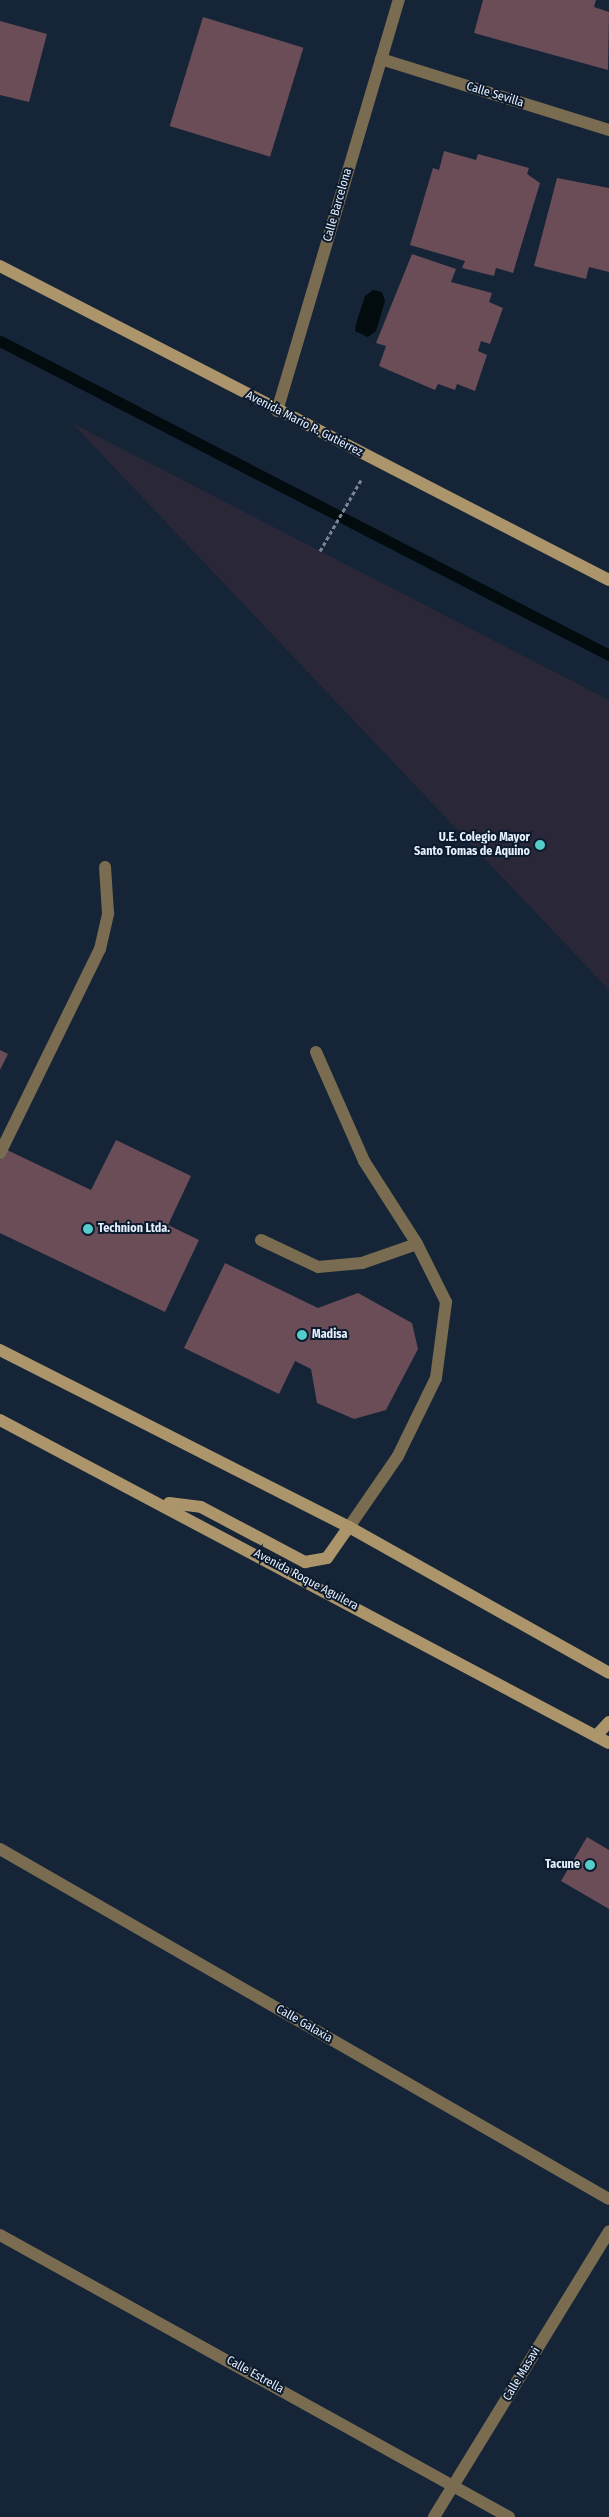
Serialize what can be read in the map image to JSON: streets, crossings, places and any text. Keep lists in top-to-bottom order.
{
  "streets": {
    "main road": ["Avenida Mario R. Gutiérrez", "Avenida Roque Aguilera"],
    "street": [
      "Calle Sevilla",
      "Calle Barcelona",
      "Calle Galaxia",
      "Calle Masavi",
      "Calle Estrella"
    ]
  },
  "crossings": [
    ["Calle Sevilla", "Calle Barcelona"],
    ["Calle Barcelona", "Avenida Mario R. Gutiérrez"],
    ["Calle Masavi", "Calle Estrella"]
  ],
  "places": [
    "U.E. Colegio Mayor Santo Tomas de Aquino",
    "Technion Ltda.",
    "Madisa",
    "Tacune"
  ]
}
